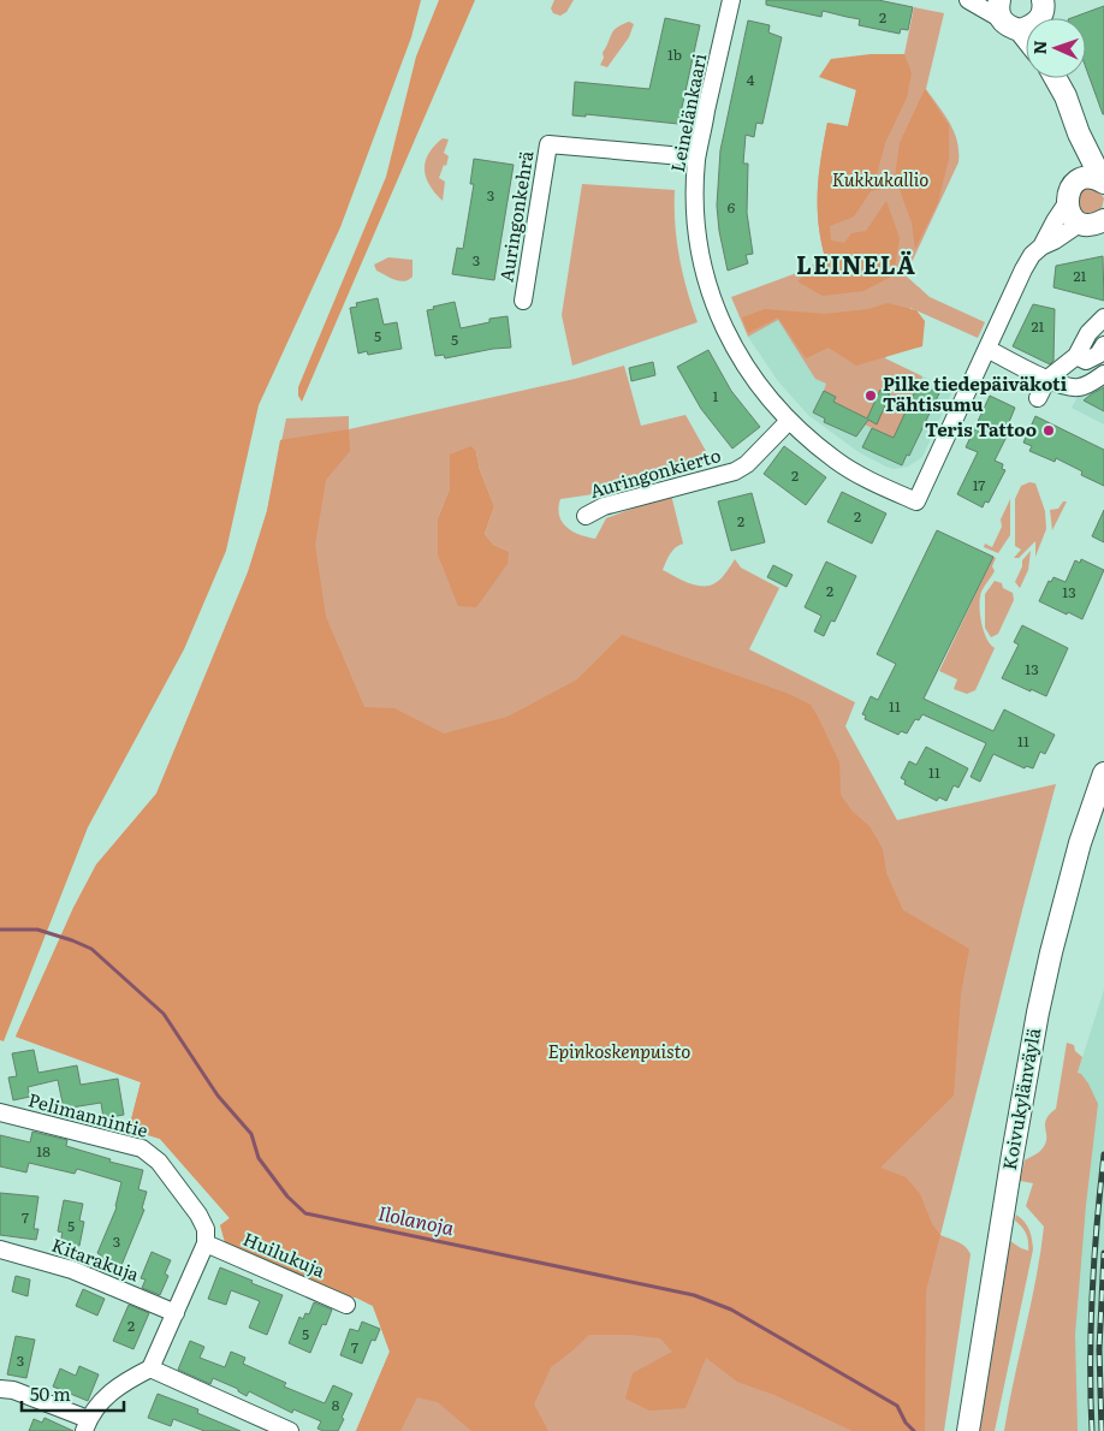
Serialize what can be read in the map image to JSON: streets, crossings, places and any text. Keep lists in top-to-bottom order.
{
  "streets": {
    "main road": ["Koivukylänväylä"],
    "street": [
      "Leinelänkaari",
      "Auringonkehrä",
      "Auringonkierto",
      "Pelimannintie",
      "Huilukuja",
      "Kitarakuja"
    ]
  },
  "crossings": [
    ["Leinelänkaari", "Auringonkehrä"],
    ["Leinelänkaari", "Auringonkierto"],
    ["Pelimannintie", "Huilukuja"]
  ],
  "districts": ["LEINELÄ"],
  "water": ["Ilolanoja"],
  "parks": ["Kukkukallio", "Epinkoskenpuisto"],
  "places": ["Pilke tiedepäiväkoti Tähtisumu", "Teris Tattoo"],
  "house_numbers": [
    "2",
    "1b",
    "4",
    "3",
    "6",
    "3",
    "21",
    "21",
    "5",
    "5",
    "1",
    "2",
    "17",
    "2",
    "2",
    "2",
    "13",
    "13",
    "11",
    "11",
    "11",
    "18",
    "7",
    "5",
    "3",
    "2",
    "5",
    "7",
    "3",
    "8"
  ],
  "scale_bar": "50 m",
  "north": "left"
}
